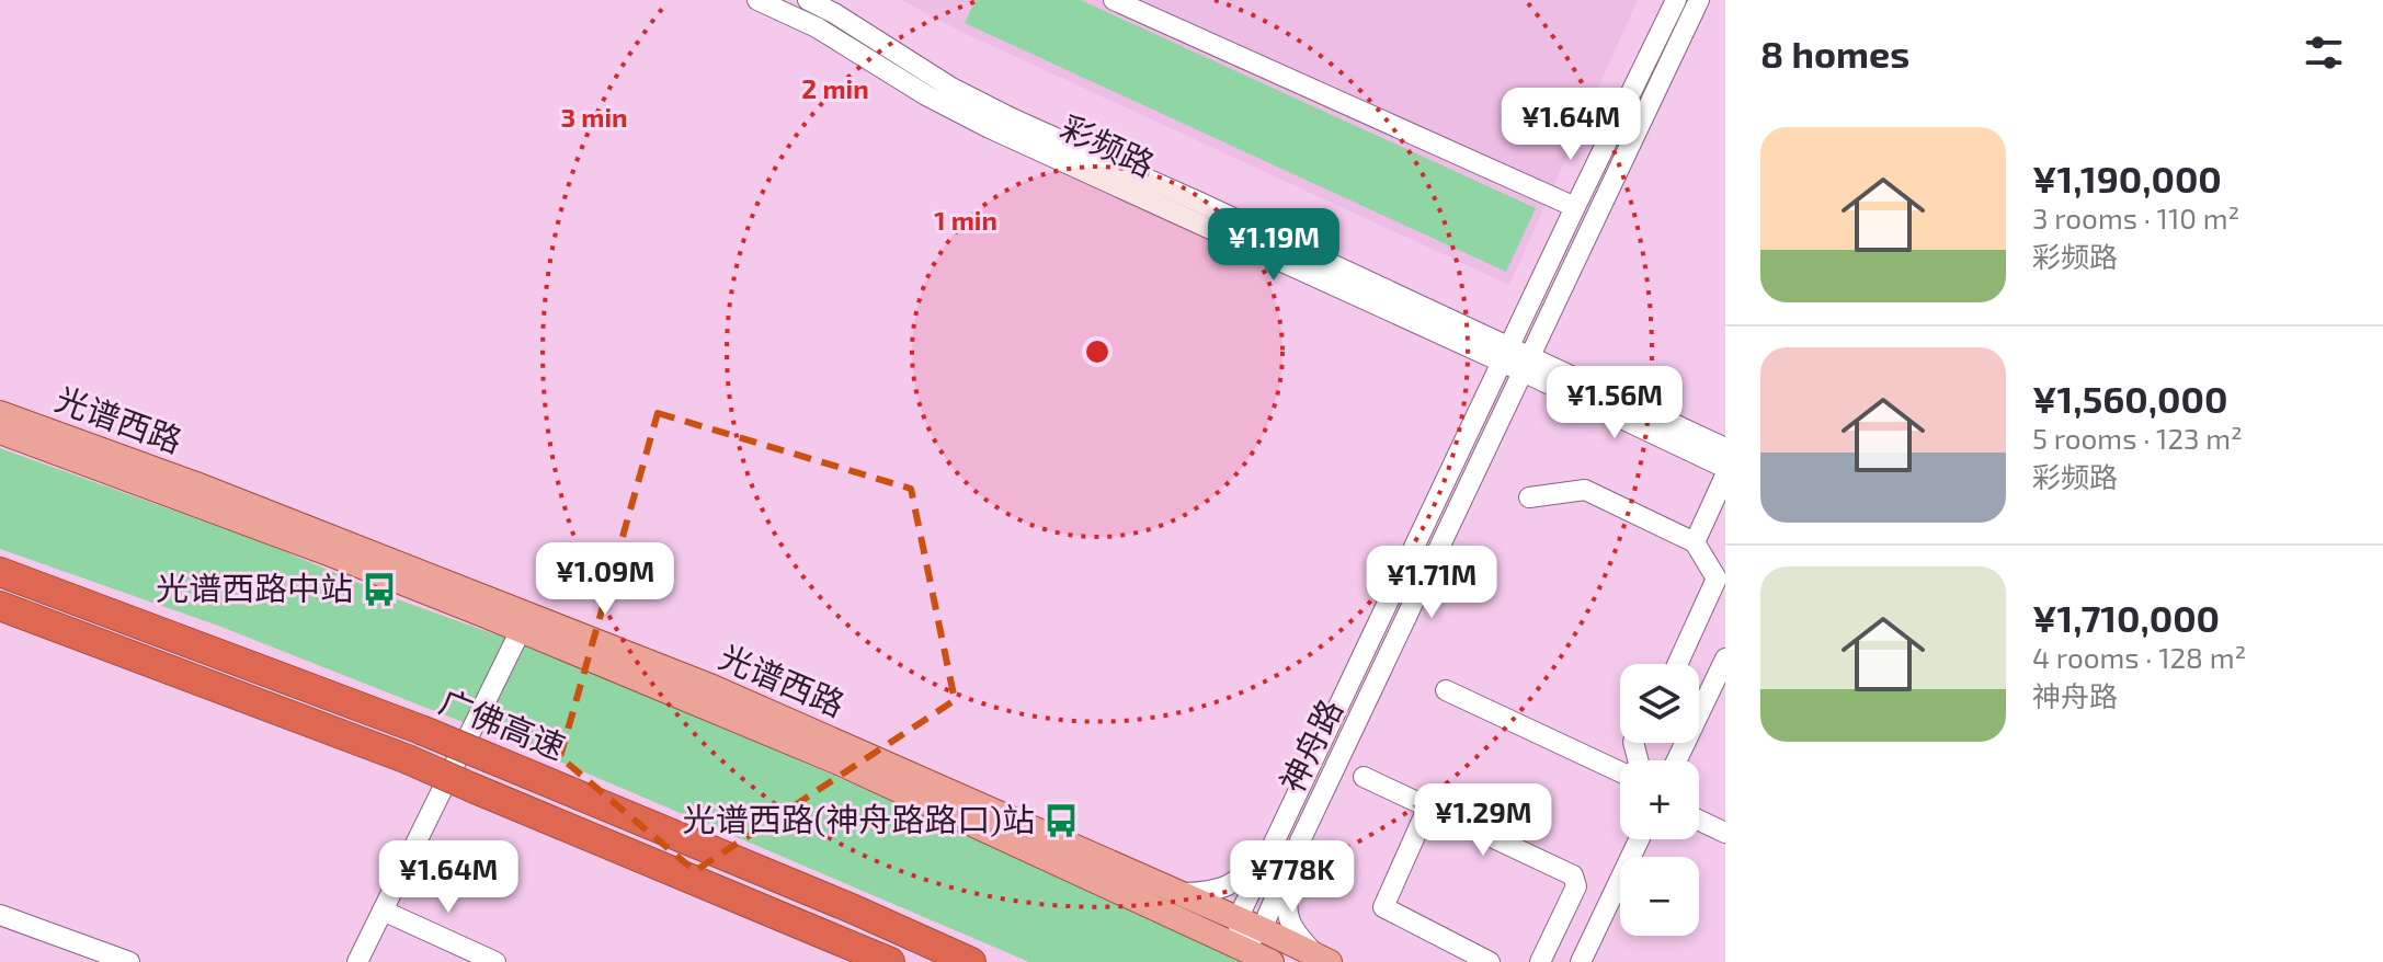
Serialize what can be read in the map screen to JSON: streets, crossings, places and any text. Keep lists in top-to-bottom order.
{
  "streets": {
    "highway": ["广佛高速"],
    "main road": ["光谱西路"],
    "street": ["彩频路", "神舟路"]
  },
  "crossings": [
    ["彩频路", "神舟路"],
    ["光谱西路", "神舟路"]
  ],
  "places": {
    "bus stop": ["光谱西路中站", "光谱西路(神舟路路口)站"]
  },
  "page": {
    "heading": "8 homes",
    "price": [
      "¥1.64M",
      "¥1.19M",
      "¥1.56M",
      "¥1.09M",
      "¥1.71M",
      "¥1.29M",
      "¥1.64M",
      "¥778K"
    ],
    "list": [
      {
        "name": "¥1,190,000",
        "note": "3 rooms · 110 m² · 彩频路"
      },
      {
        "name": "¥1,560,000",
        "note": "5 rooms · 123 m² · 彩频路"
      },
      {
        "name": "¥1,710,000",
        "note": "4 rooms · 128 m² · 神舟路"
      }
    ],
    "map_buttons": ["+", "−"]
  },
  "rings": ["2 min", "3 min", "1 min"]
}
